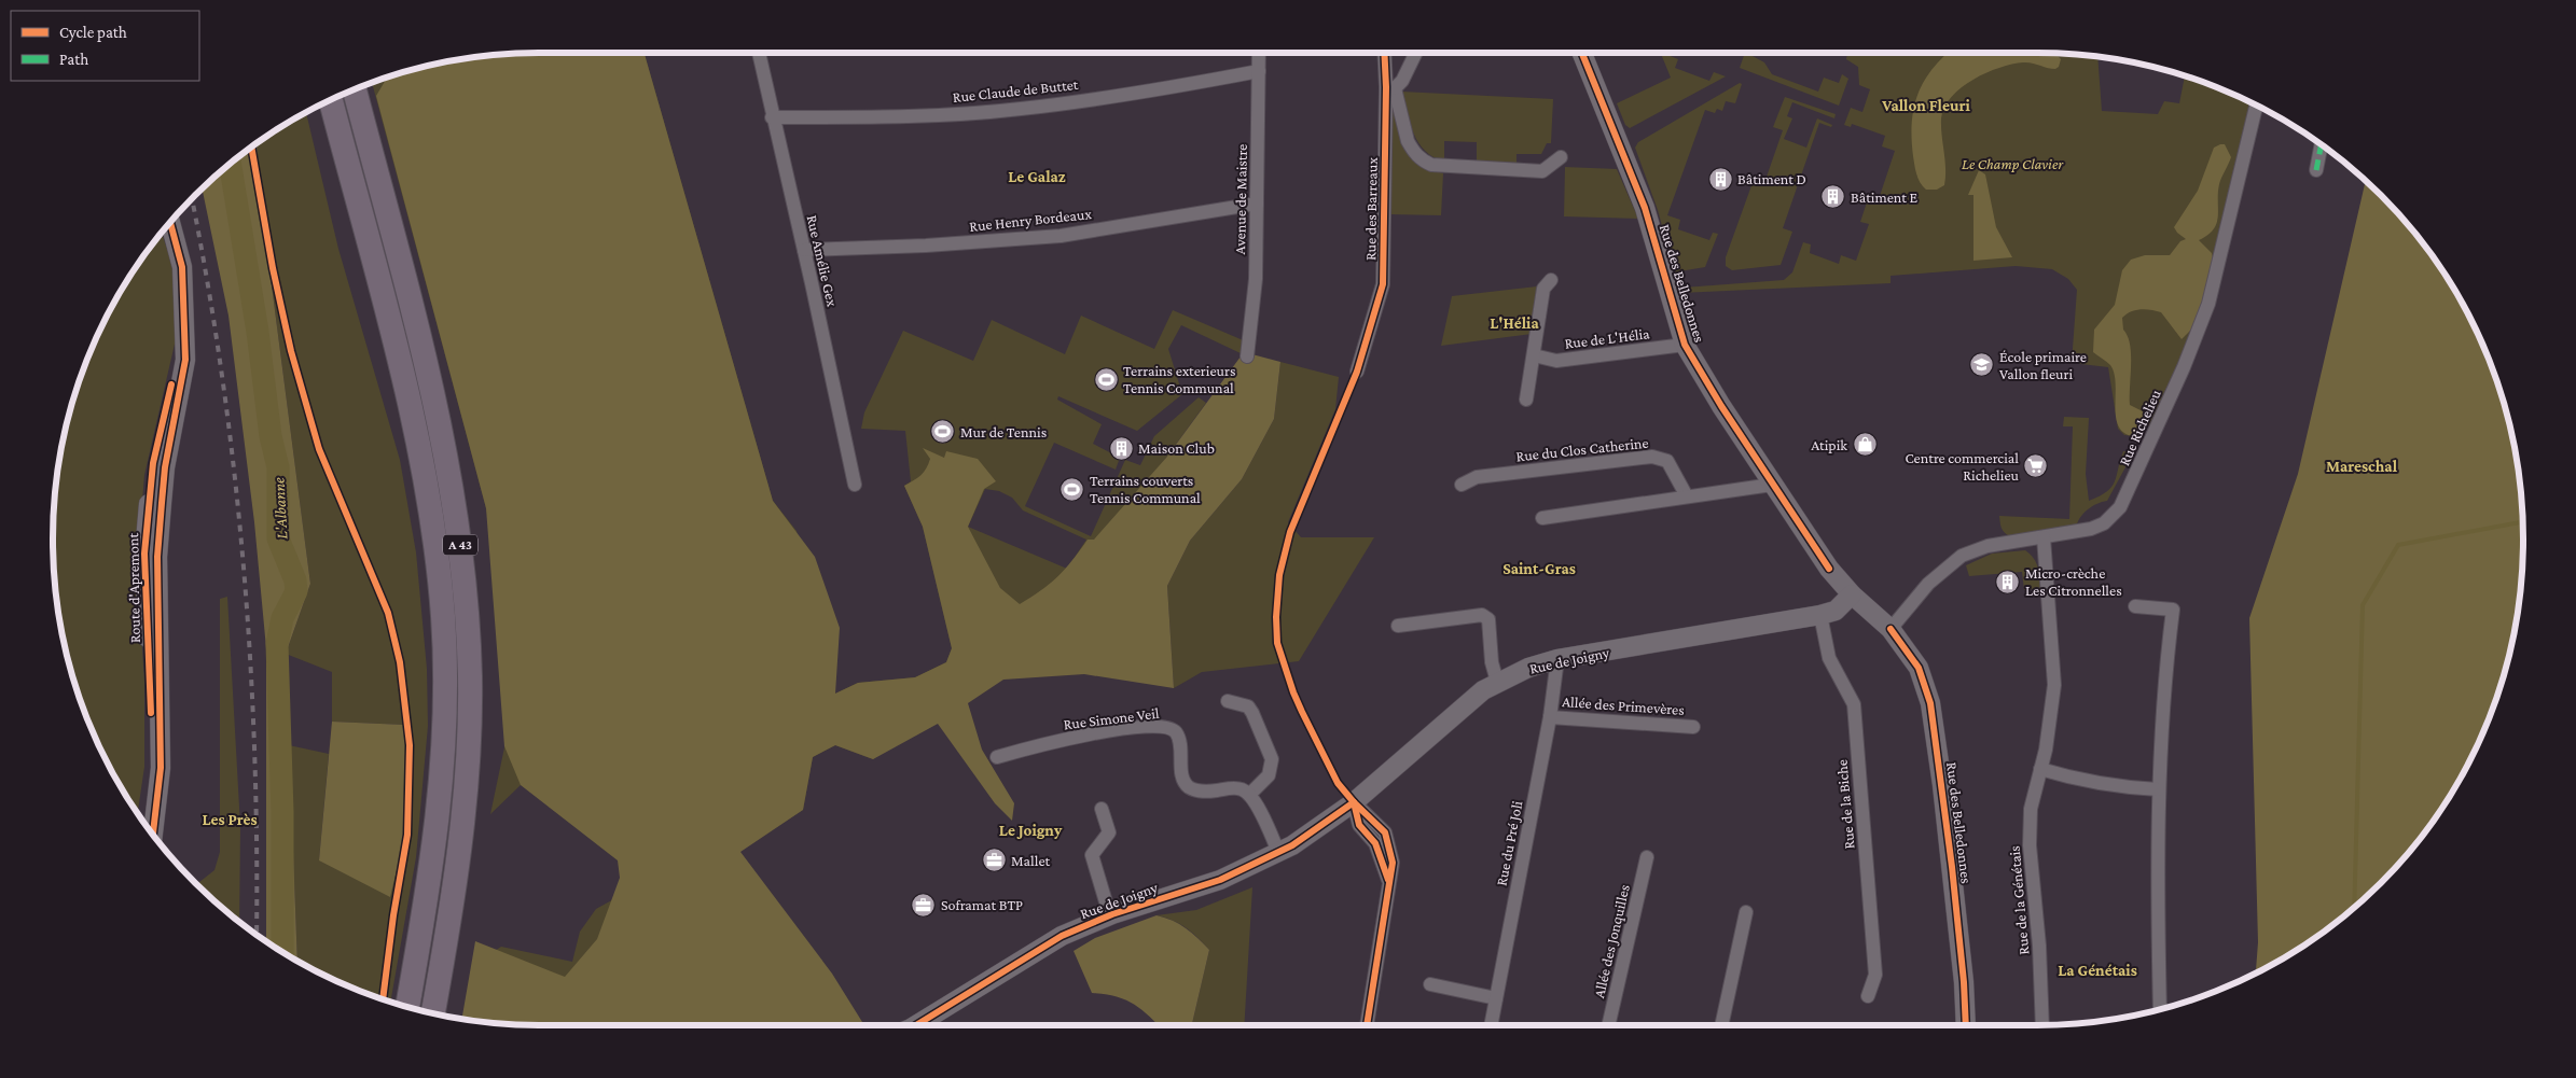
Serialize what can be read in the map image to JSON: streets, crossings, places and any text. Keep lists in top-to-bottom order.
{
  "streets": {
    "highway": ["A 43"],
    "main road": ["Rue des Belledonnes", "Route d'Apremont", "Rue de Joigny"],
    "street": [
      "Rue Claude de Buttet",
      "Avenue de Maistre",
      "Rue des Barreaux",
      "Rue Henry Bordeaux",
      "Rue Amélie Gex",
      "Rue de L'Hélia",
      "Rue Richelieu",
      "Rue du Clos Catherine",
      "Allée des Primevères",
      "Rue Simone Veil",
      "Rue de la Biche",
      "Rue du Pré Joli",
      "Rue de la Génétais",
      "Allée des Jonquilles"
    ]
  },
  "crossings": [
    ["Rue Claude de Buttet", "Avenue de Maistre"],
    ["Rue Claude de Buttet", "Rue Amélie Gex"],
    ["Avenue de Maistre", "Rue Henry Bordeaux"],
    ["Rue Henry Bordeaux", "Rue Amélie Gex"],
    ["Rue des Belledonnes", "Rue de L'Hélia"],
    ["Rue des Belledonnes", "Rue Richelieu"],
    ["Rue des Belledonnes", "Rue de Joigny"],
    ["Rue Richelieu", "Rue de la Génétais"],
    ["Rue de Joigny", "Rue de la Biche"],
    ["Rue de Joigny", "Rue du Pré Joli"],
    ["Allée des Primevères", "Rue du Pré Joli"]
  ],
  "districts": [
    "Vallon Fleuri",
    "Le Galaz",
    "L'Hélia",
    "Mareschal",
    "Saint-Gras",
    "Les Près",
    "Le Joigny",
    "La Génétais"
  ],
  "water": ["L'Albanne"],
  "parks": ["Le Champ Clavier"],
  "places": {
    "building": [
      "Bâtiment D",
      "Bâtiment E",
      "Maison Club",
      "Micro-crèche Les Citronnelles"
    ],
    "school or university": ["École primaire Vallon fleuri"],
    "sports": ["Terrains exterieurs Tennis Communal", "Mur de Tennis", "Terrains couverts Tennis Communal"],
    "shop": ["Atipik"],
    "supermarket": ["Centre commercial Richelieu"],
    "office": ["Mallet", "Soframat BTP"]
  },
  "legend": ["Cycle path", "Path"]
}
